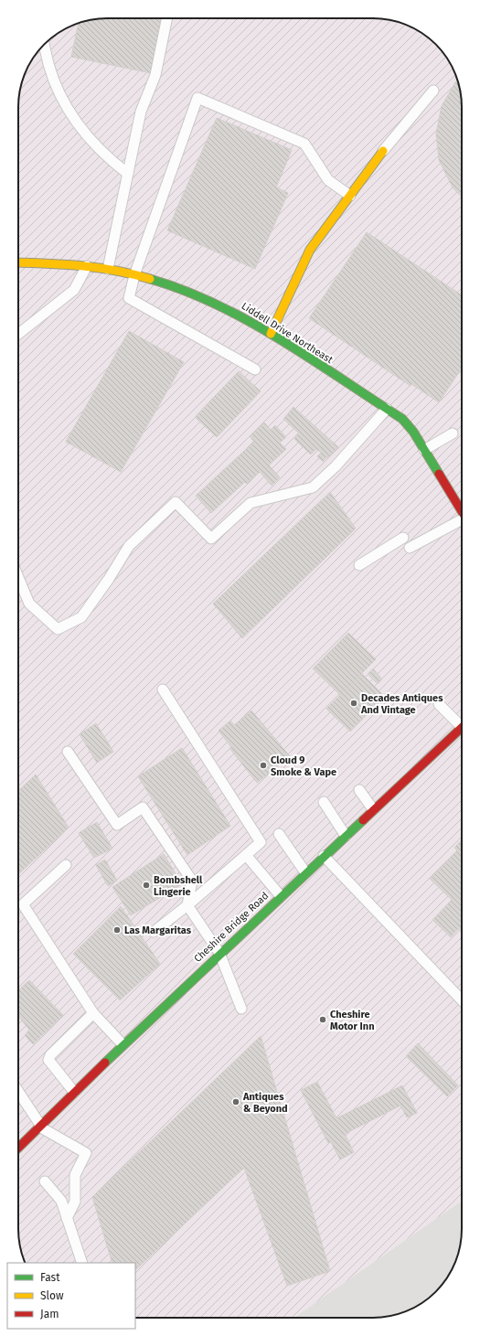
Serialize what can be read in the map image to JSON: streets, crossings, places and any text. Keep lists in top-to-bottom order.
{
  "streets": {
    "street": ["Liddell Drive Northeast", "Cheshire Bridge Road"]
  },
  "places": [
    "Decades Antiques And Vintage",
    "Cloud 9 Smoke & Vape",
    "Bombshell Lingerie",
    "Las Margaritas",
    "Cheshire Motor Inn",
    "Antiques & Beyond"
  ],
  "legend": ["Fast", "Slow", "Jam"]
}
